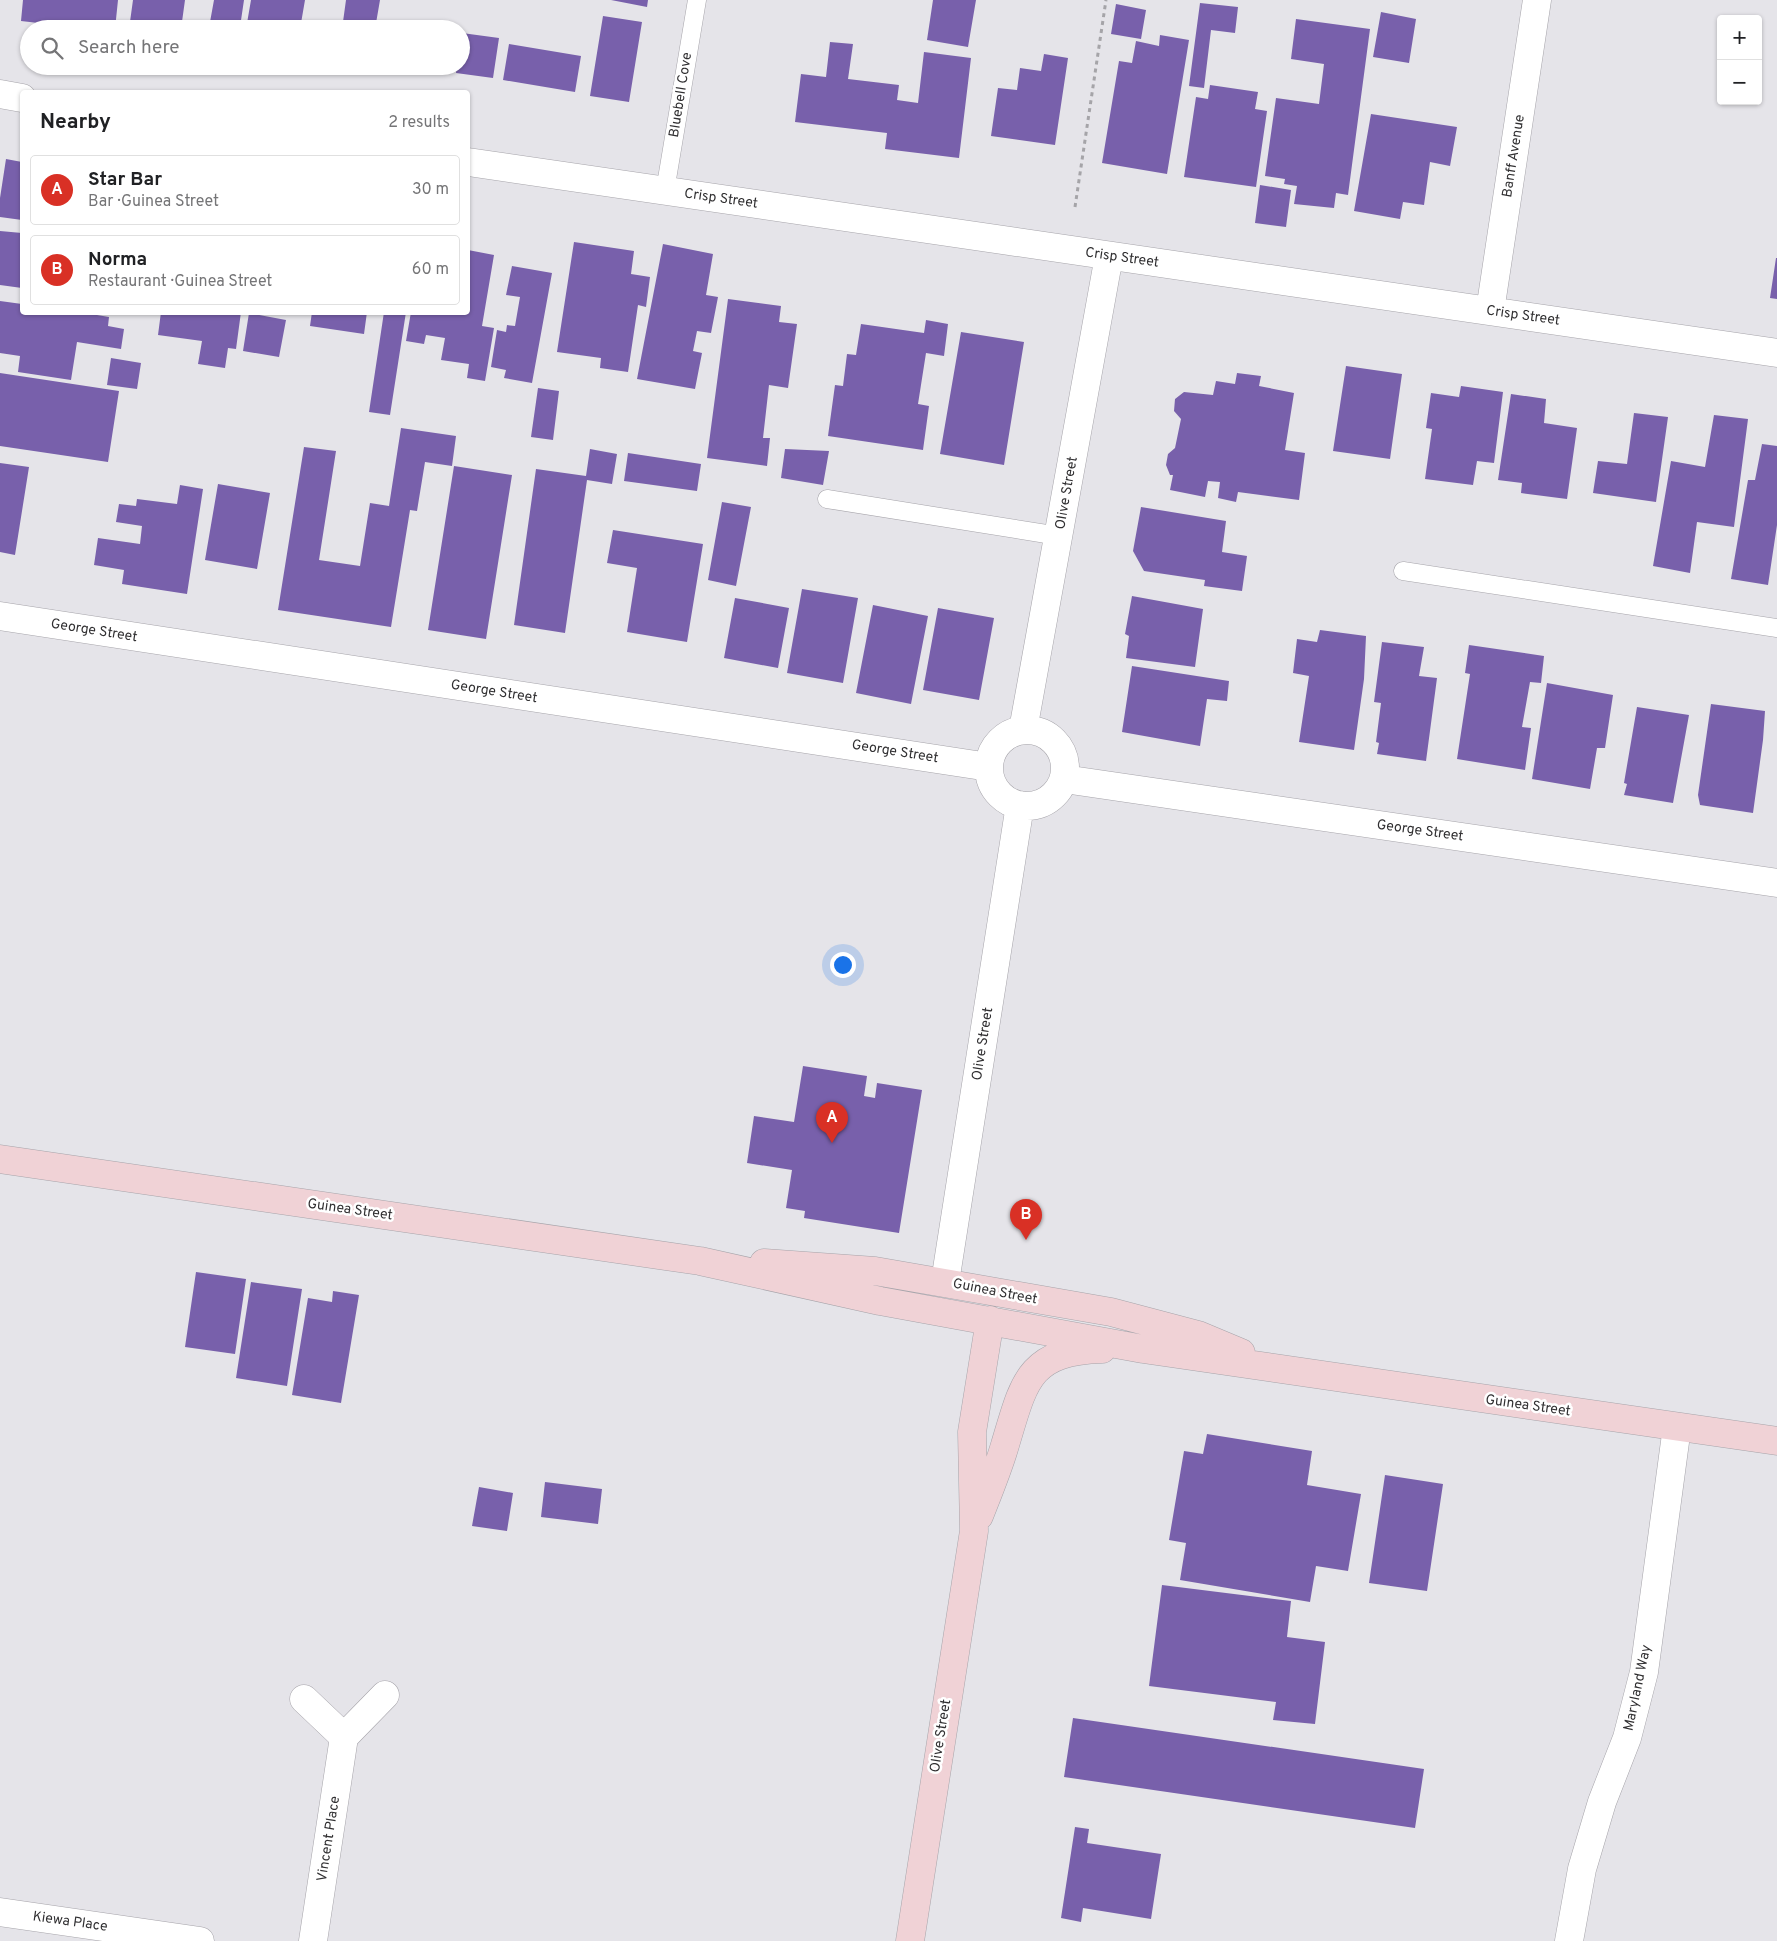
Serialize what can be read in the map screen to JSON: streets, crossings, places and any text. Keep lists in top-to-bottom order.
{
  "streets": {
    "street": [
      "Banff Avenue",
      "Crisp Street",
      "Olive Street",
      "George Street",
      "Guinea Street",
      "Maryland Way",
      "Vincent Place",
      "Kiewa Place"
    ],
    "lane": ["Bluebell Cove"]
  },
  "crossings": [
    ["Bluebell Cove", "Crisp Street"],
    ["Banff Avenue", "Crisp Street"],
    ["Crisp Street", "Olive Street"],
    ["Olive Street", "George Street"],
    ["Olive Street", "Guinea Street"],
    ["Guinea Street", "Maryland Way"]
  ],
  "page": {
    "map_buttons": ["+", "−"],
    "search": "Search here",
    "heading": ["Nearby", "2 results"],
    "list": [
      {
        "mark": "A",
        "name": "Star Bar",
        "note": "Bar · Guinea Street",
        "value": "30 m"
      },
      {
        "mark": "B",
        "name": "Norma",
        "note": "Restaurant · Guinea Street",
        "value": "60 m"
      }
    ],
    "pins": ["A", "B"]
  }
}
